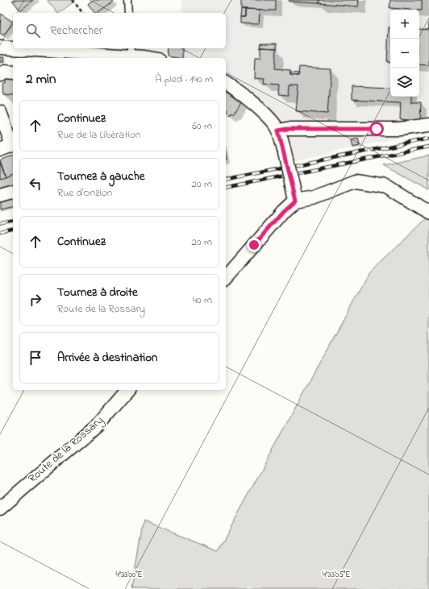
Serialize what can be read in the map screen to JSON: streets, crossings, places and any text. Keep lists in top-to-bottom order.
{
  "streets": {
    "street": ["Route de la Rossary"]
  },
  "page": {
    "map_buttons": ["+", "−"],
    "search": "Rechercher",
    "heading": ["2 min", "À pied · 140 m"],
    "list": [
      ["Continuez", "Rue de la Libération", "60 m"],
      ["Tournez à gauche", "Rue d'Onzion", "20 m"],
      ["Continuez", "20 m"],
      ["Tournez à droite", "Route de la Rossary", "40 m"],
      "Arrivée à destination"
    ]
  },
  "coordinates": ["4°33'00\"E", "4°33'05\"E"]
}
